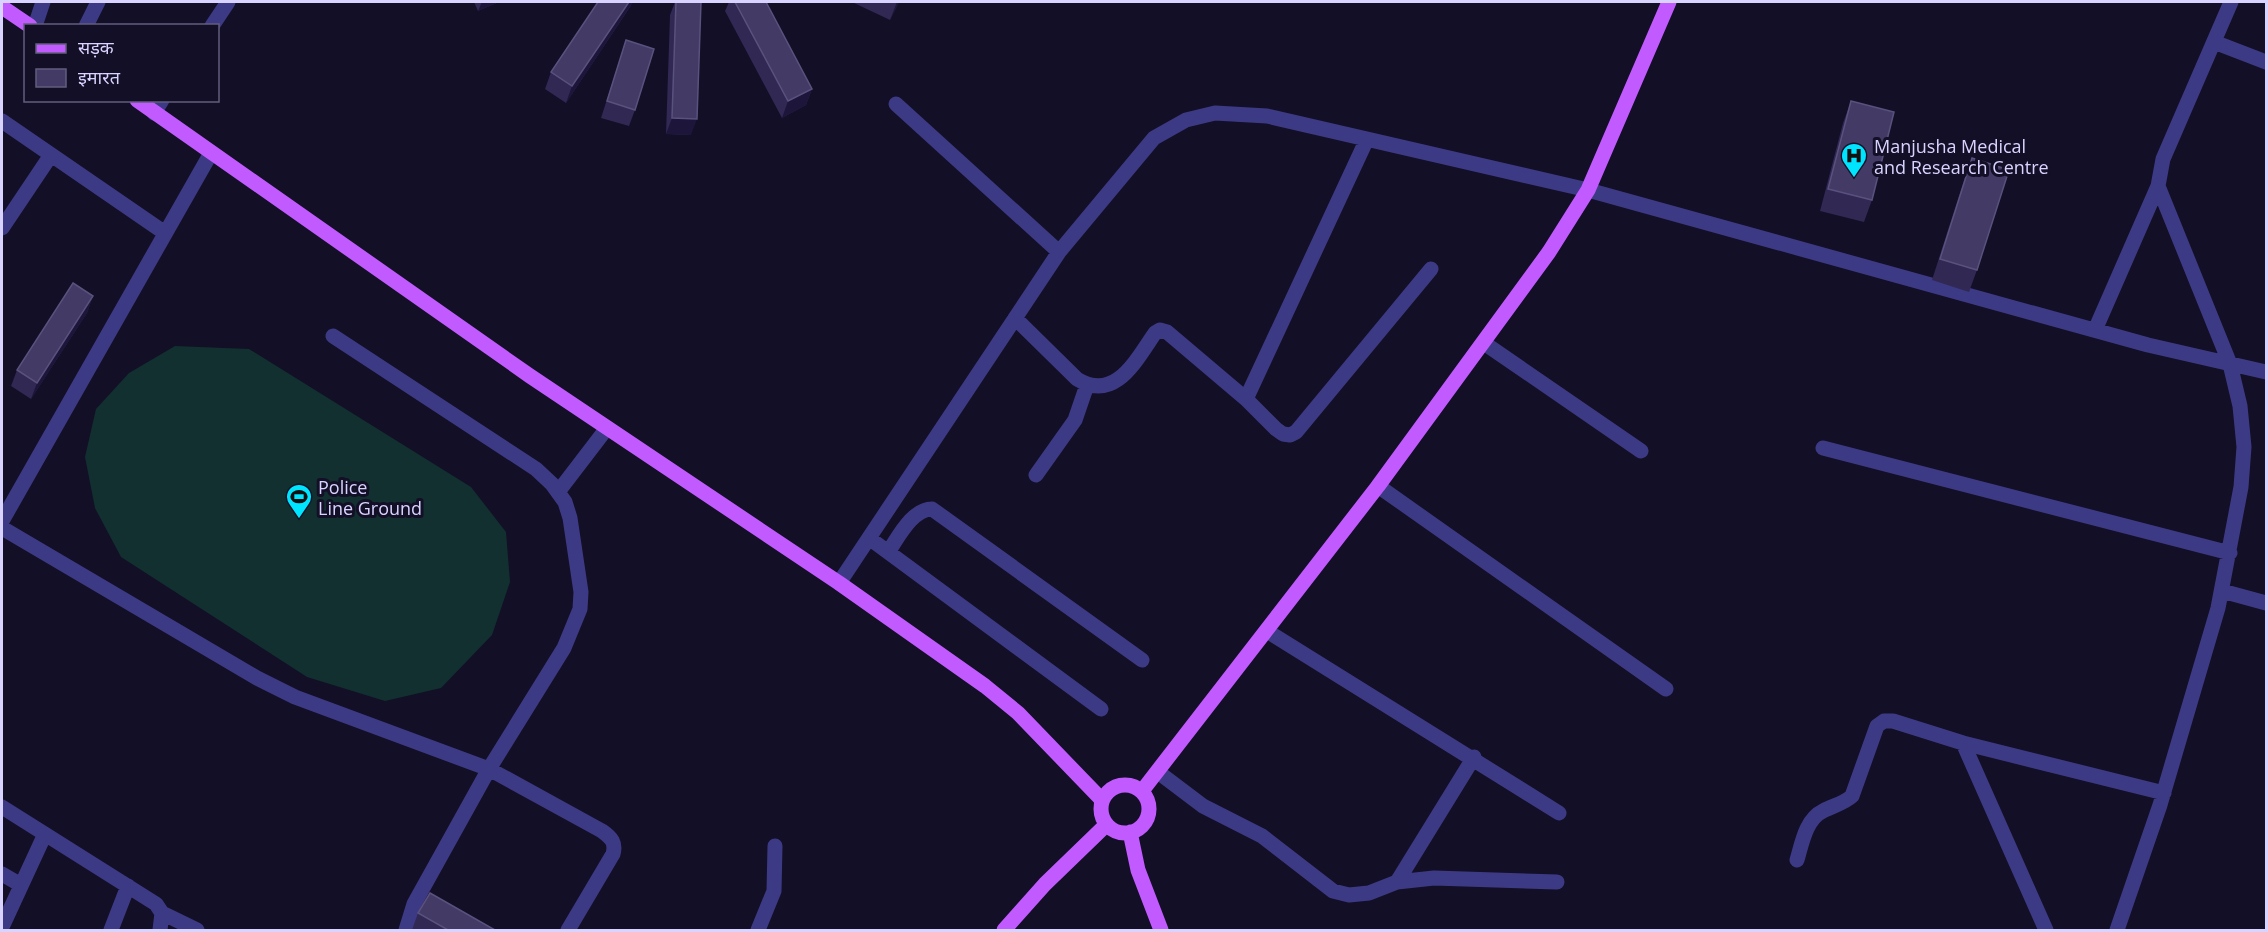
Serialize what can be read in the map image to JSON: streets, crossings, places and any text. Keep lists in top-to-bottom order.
{
  "places": {
    "hospital": ["Manjusha Medical and Research Centre"],
    "sports": ["Police Line Ground"]
  },
  "legend": ["सड़क", "इमारत"]
}
